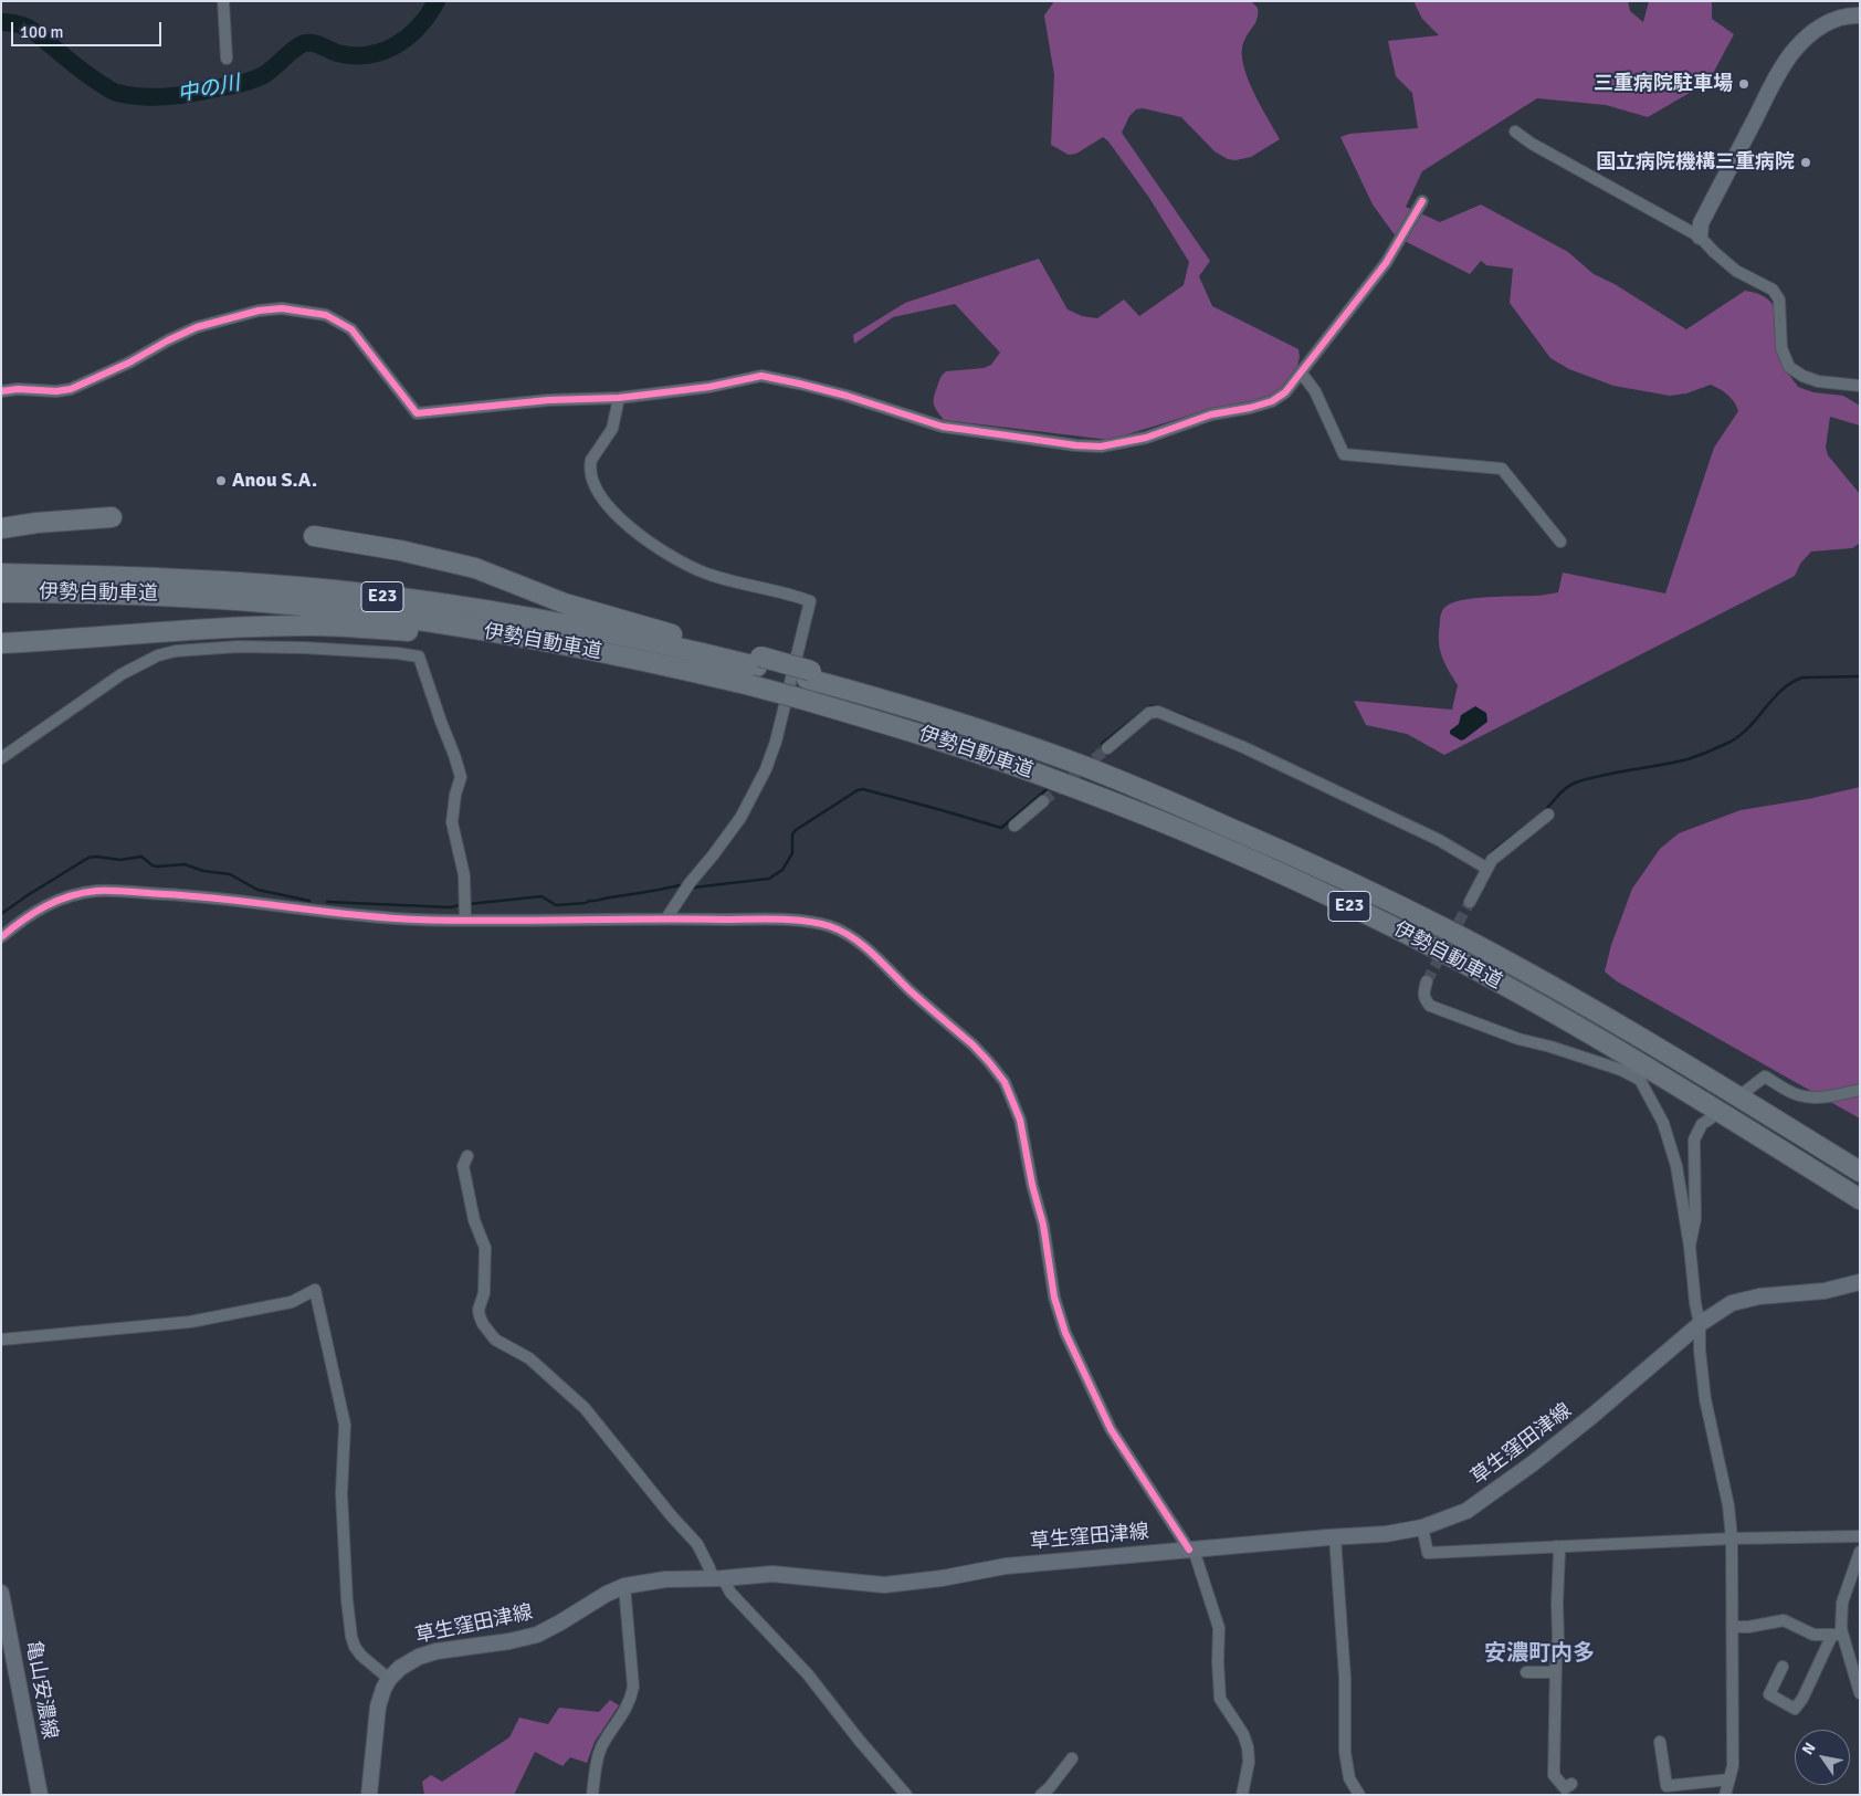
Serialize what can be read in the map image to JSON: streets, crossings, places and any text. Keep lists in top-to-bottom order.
{
  "streets": {
    "highway": ["伊勢自動車道", "E23"],
    "main road": ["草生窪田津線", "亀山安濃線"]
  },
  "districts": ["安濃町内多"],
  "water": ["中の川"],
  "places": ["三重病院駐車場", "国立病院機構三重病院", "Anou S.A."],
  "scale_bar": "100 m",
  "north": "top left"
}
